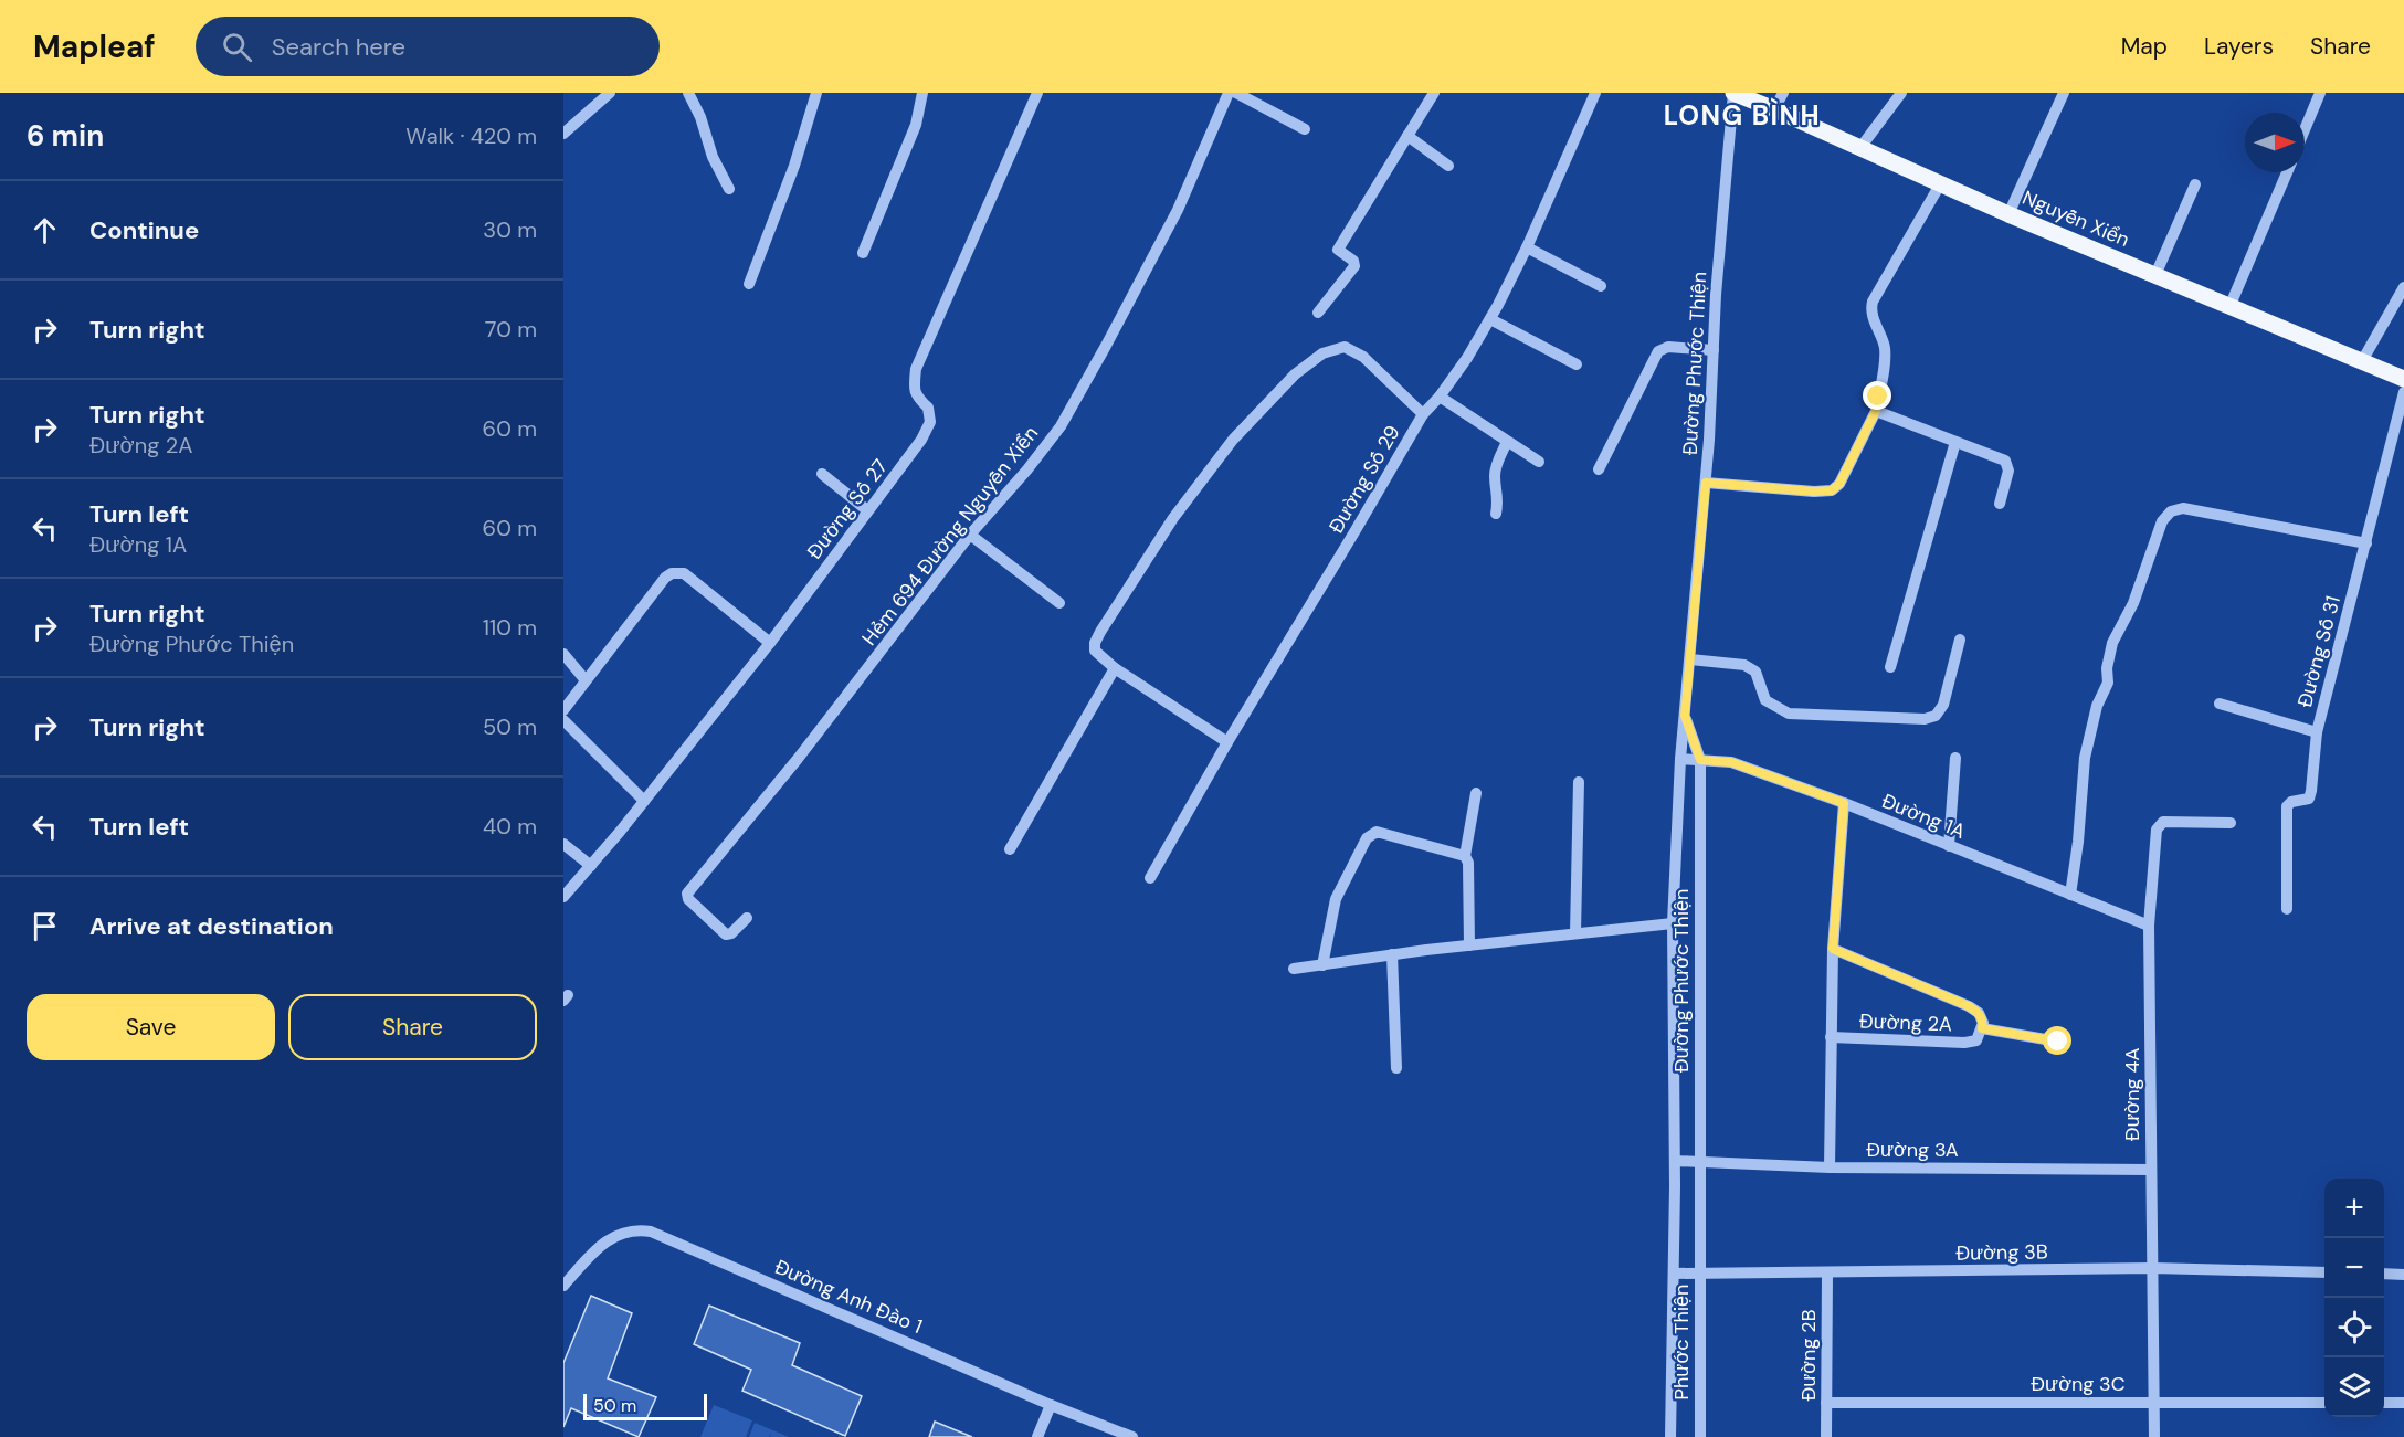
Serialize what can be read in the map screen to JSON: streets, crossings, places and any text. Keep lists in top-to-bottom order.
{
  "streets": {
    "main road": ["Nguyễn Xiển"],
    "street": [
      "Đường Phước Thiện",
      "Đường Số 29",
      "Đường Số 27",
      "Hẻm 694 Đường Nguyễn Xiển",
      "Đường Số 31",
      "Đường 1A",
      "Đường 2A",
      "Đường 4A",
      "Đường 3A",
      "Đường 3B",
      "Đường Anh Đào 1",
      "Phước Thiện",
      "Đường 2B",
      "Đường 3C"
    ]
  },
  "crossings": [
    ["Nguyễn Xiển", "Đường Phước Thiện"],
    ["Đường Phước Thiện", "Đường 1A"],
    ["Đường Phước Thiện", "Đường 3A"],
    ["Đường Phước Thiện", "Phước Thiện"],
    ["Đường 1A", "Đường 2A"],
    ["Đường 1A", "Đường 4A"],
    ["Đường 2A", "Đường 3A"],
    ["Đường 4A", "Đường 3A"],
    ["Đường 4A", "Đường 3B"],
    ["Đường 4A", "Đường 3C"],
    ["Đường 3B", "Phước Thiện"],
    ["Đường 3B", "Đường 2B"],
    ["Đường 2B", "Đường 3C"]
  ],
  "districts": ["LONG BÌNH"],
  "scale_bar": "50 m",
  "north": "right",
  "page": {
    "header": "Mapleaf",
    "search": "Search here",
    "nav": ["Map", "Layers", "Share"],
    "heading": ["6 min", "Walk · 420 m"],
    "list": [
      ["Continue", "30 m"],
      ["Turn right", "70 m"],
      ["Turn right", "Đường 2A", "60 m"],
      ["Turn left", "Đường 1A", "60 m"],
      ["Turn right", "Đường Phước Thiện", "110 m"],
      ["Turn right", "50 m"],
      ["Turn left", "40 m"],
      "Arrive at destination"
    ],
    "buttons": ["Save", "Share"],
    "map_buttons": ["+", "−"],
    "scale": "50 m"
  }
}
